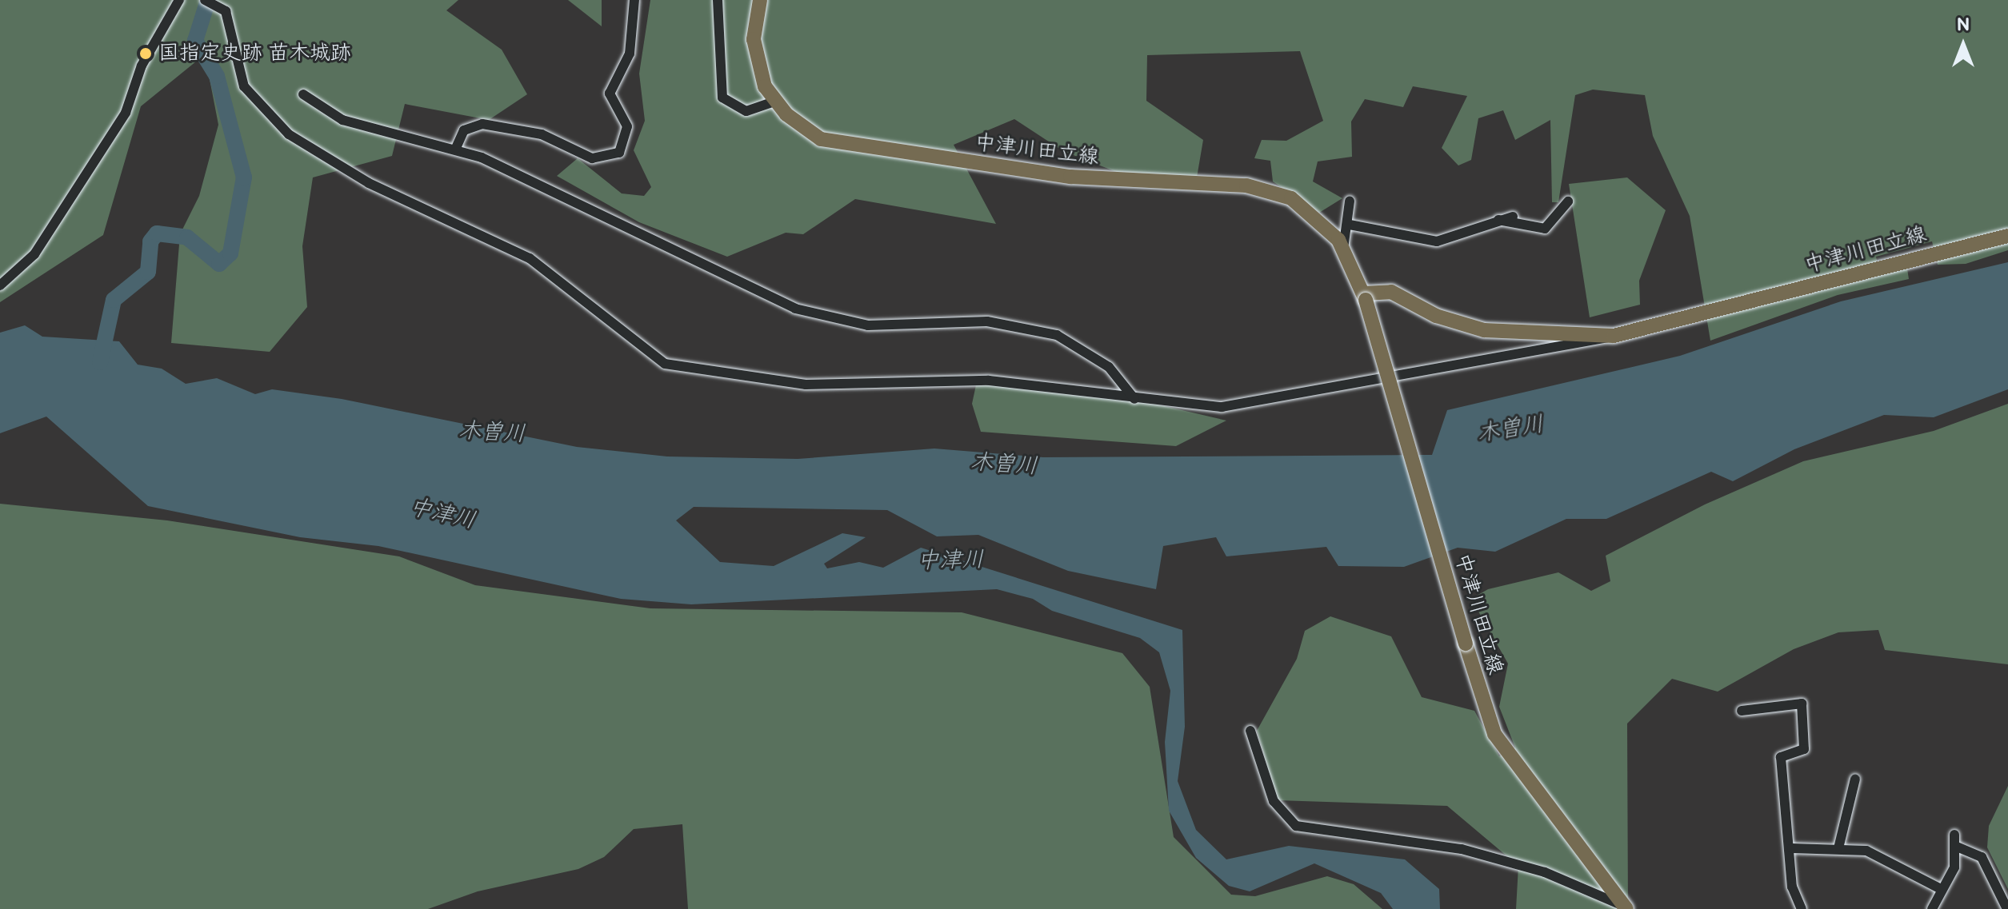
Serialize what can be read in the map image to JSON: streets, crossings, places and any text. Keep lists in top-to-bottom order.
{
  "streets": {
    "main road": ["中津川田立線"]
  },
  "water": ["木曽川", "中津川"],
  "places": ["国指定史跡 苗木城跡"],
  "north": "top"
}
